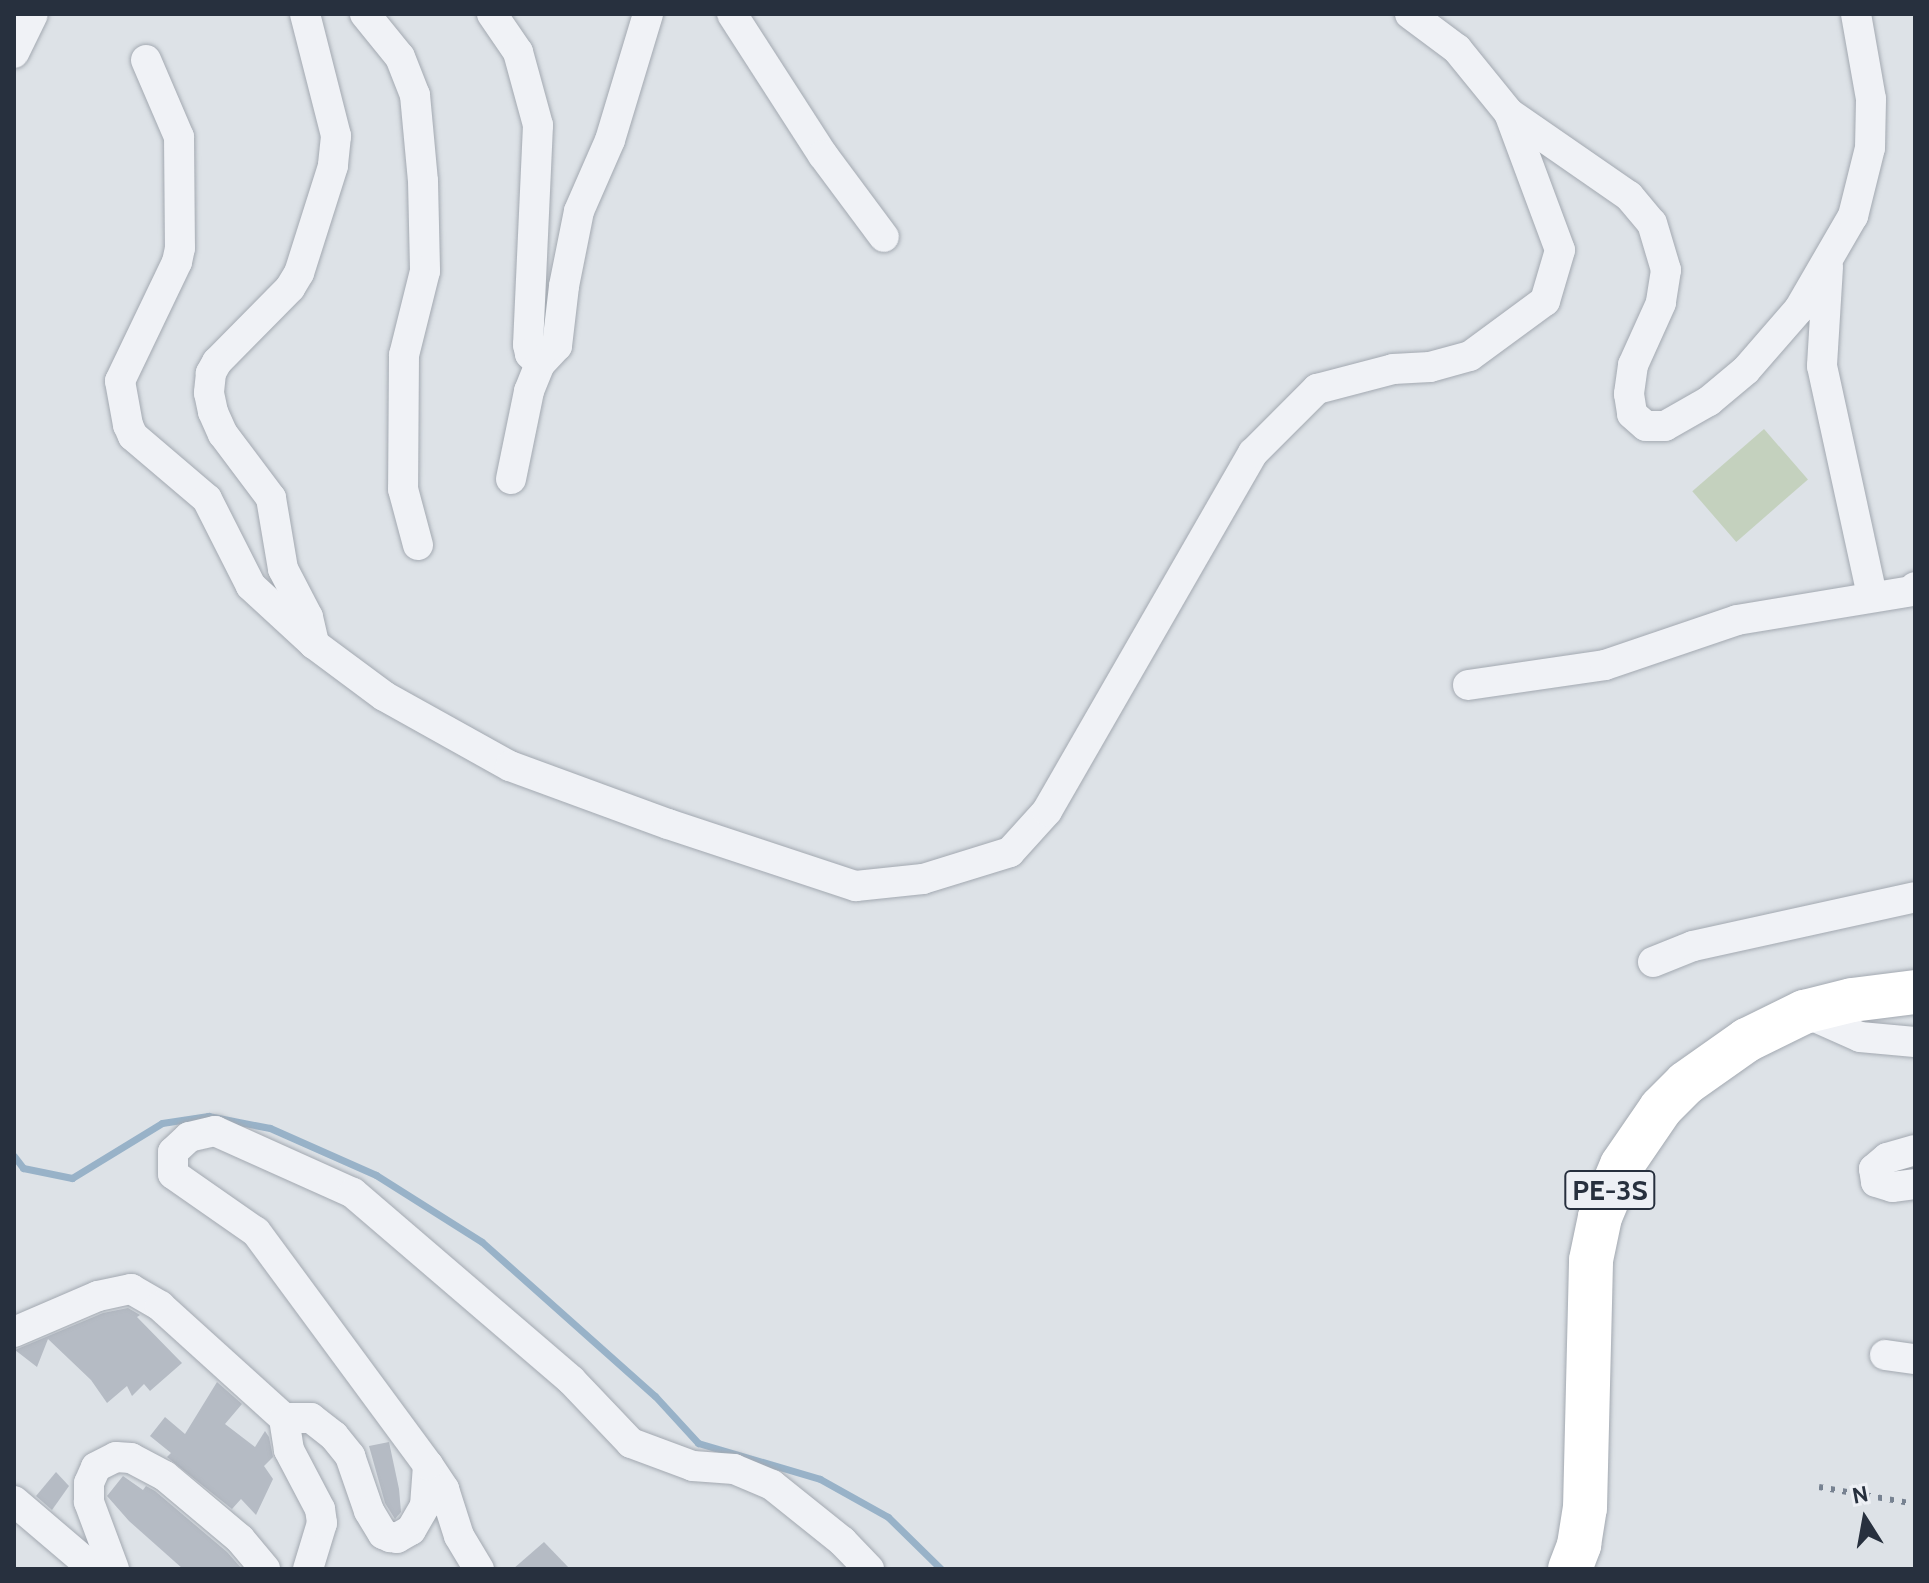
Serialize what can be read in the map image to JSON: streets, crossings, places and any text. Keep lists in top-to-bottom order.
{
  "streets": {
    "highway": ["PE-3S"]
  },
  "north": "top"
}
